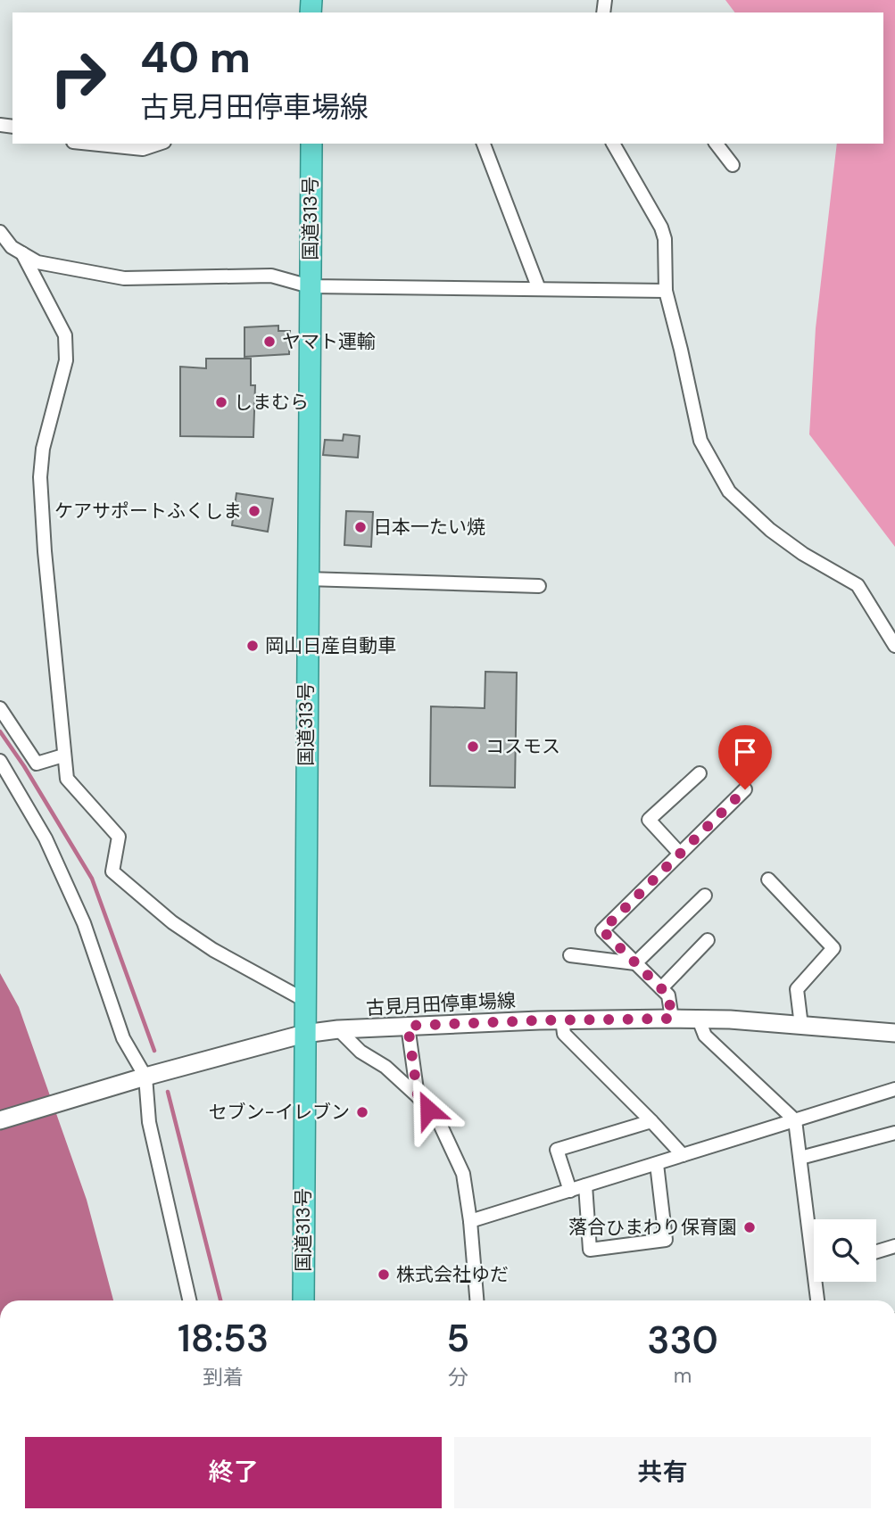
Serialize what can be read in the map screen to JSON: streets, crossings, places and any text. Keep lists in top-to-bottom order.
{
  "streets": {
    "highway": ["国道313号"],
    "main road": ["古見月田停車場線"]
  },
  "crossings": [
    ["国道313号", "古見月田停車場線"]
  ],
  "places": [
    "ヤマト運輸",
    "しまむら",
    "ケアサポートふくしま",
    "日本一たい焼",
    "岡山日産自動車",
    "コスモス",
    "セブン-イレブン",
    "落合ひまわり保育園",
    "株式会社ゆだ"
  ],
  "page": {
    "turn": ["40 m", "古見月田停車場線"],
    "eta": [
      "18:53",
      "到着",
      "5",
      "分",
      "330",
      "m"
    ],
    "buttons": ["終了", "共有"]
  }
}
